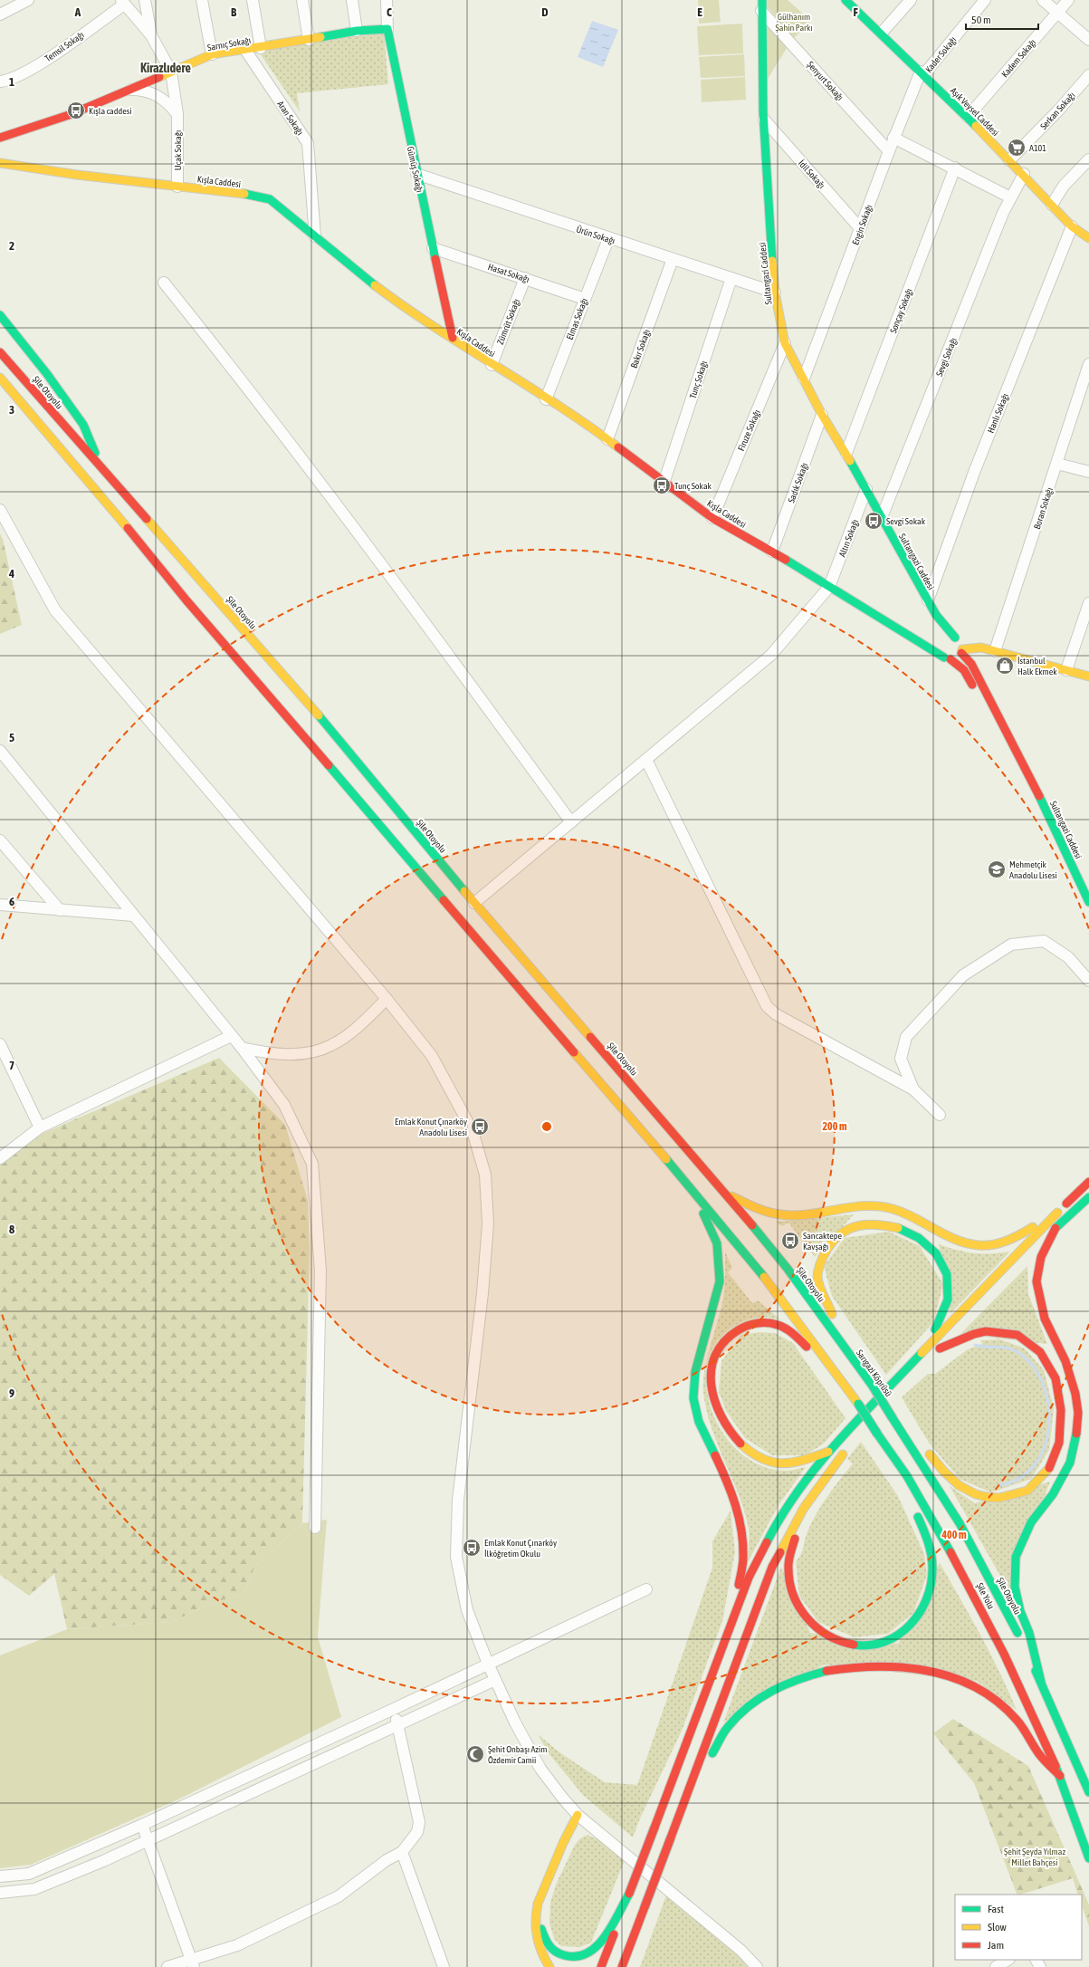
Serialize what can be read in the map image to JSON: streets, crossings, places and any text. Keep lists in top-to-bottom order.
{
  "streets": {
    "main road": [
      "Sarnıç Sokağı",
      "Aşık Veysel Caddesi",
      "Gümüş Sokağı",
      "Kışla Caddesi",
      "Sultangazi Caddesi",
      "Şile Otoyolu",
      "Sarıgazi Köprüsü",
      "Şile Yolu"
    ],
    "street": [
      "Temsil Sokağı",
      "Kader Sokağı",
      "Kadem Sokağı",
      "Şenyurt Sokağı",
      "Serkan Sokağı",
      "Aran Sokağı",
      "Uçak Sokağı",
      "İdil Sokağı",
      "Engin Sokağı",
      "Ürün Sokağı",
      "Hasat Sokağı",
      "Sonçay Sokağı",
      "Elmas Sokağı",
      "Zümrüt Sokağı",
      "Bakır Sokağı",
      "Sevgi Sokağı",
      "Tunç Sokağı",
      "Hanlı Sokağı",
      "Firuze Sokağı",
      "Sadık Sokağı",
      "Boran Sokağı",
      "Altın Sokağı"
    ]
  },
  "crossings": [
    ["Sarnıç Sokağı", "Aran Sokağı"],
    ["Sarnıç Sokağı", "Uçak Sokağı"],
    ["Sarnıç Sokağı", "Gümüş Sokağı"],
    ["Kader Sokağı", "Aşık Veysel Caddesi"],
    ["Kader Sokağı", "Engin Sokağı"],
    ["Kadem Sokağı", "Aşık Veysel Caddesi"],
    ["Şenyurt Sokağı", "Engin Sokağı"],
    ["Şenyurt Sokağı", "Sultangazi Caddesi"],
    ["Serkan Sokağı", "Aşık Veysel Caddesi"],
    ["Aşık Veysel Caddesi", "Engin Sokağı"],
    ["Aşık Veysel Caddesi", "Sevgi Sokağı"],
    ["Aşık Veysel Caddesi", "Hanlı Sokağı"],
    ["Aran Sokağı", "Kışla Caddesi"],
    ["Uçak Sokağı", "Kışla Caddesi"],
    ["Gümüş Sokağı", "Kışla Caddesi"],
    ["Gümüş Sokağı", "Ürün Sokağı"],
    ["Gümüş Sokağı", "Hasat Sokağı"],
    ["İdil Sokağı", "Engin Sokağı"],
    ["İdil Sokağı", "Sultangazi Caddesi"],
    ["Kışla Caddesi", "Sultangazi Caddesi"],
    ["Kışla Caddesi", "Elmas Sokağı"],
    ["Kışla Caddesi", "Zümrüt Sokağı"],
    ["Kışla Caddesi", "Bakır Sokağı"],
    ["Kışla Caddesi", "Tunç Sokağı"],
    ["Kışla Caddesi", "Firuze Sokağı"],
    ["Kışla Caddesi", "Sadık Sokağı"],
    ["Kışla Caddesi", "Altın Sokağı"],
    ["Engin Sokağı", "Sultangazi Caddesi"],
    ["Ürün Sokağı", "Sultangazi Caddesi"],
    ["Ürün Sokağı", "Elmas Sokağı"],
    ["Ürün Sokağı", "Bakır Sokağı"],
    ["Ürün Sokağı", "Tunç Sokağı"],
    ["Hasat Sokağı", "Elmas Sokağı"],
    ["Hasat Sokağı", "Zümrüt Sokağı"],
    ["Sultangazi Caddesi", "Sonçay Sokağı"],
    ["Sultangazi Caddesi", "Sevgi Sokağı"],
    ["Sultangazi Caddesi", "Hanlı Sokağı"],
    ["Sultangazi Caddesi", "Firuze Sokağı"],
    ["Sultangazi Caddesi", "Sadık Sokağı"],
    ["Sultangazi Caddesi", "Altın Sokağı"],
    ["Şile Otoyolu", "Altın Sokağı"],
    ["Şile Otoyolu", "Sarıgazi Köprüsü"]
  ],
  "districts": ["Kirazlıdere"],
  "parks": ["Gülhanım Şahin Parkı", "Şehit Şeyda Yılmaz Millet Bahçesi"],
  "places": {
    "bus stop": [
      "Kışla caddesi",
      "Tunç Sokak",
      "Sevgi Sokak",
      "Emlak Konut Çınarköy Anadolu Lisesi",
      "Sancaktepe Kavşağı",
      "Emlak Konut Çınarköy İlköğretim Okulu"
    ],
    "supermarket": ["A101"],
    "shop": ["İstanbul Halk Ekmek"],
    "school or university": ["Mehmetçik Anadolu Lisesi"],
    "mosque": ["Şehit Onbaşı Azim Özdemir Camii"]
  },
  "legend": ["Fast", "Slow", "Jam"],
  "scale_bar": "50 m",
  "grid": {
    "columns": [
      "A",
      "B",
      "C",
      "D",
      "E",
      "F"
    ],
    "rows": [
      "1",
      "2",
      "3",
      "4",
      "5",
      "6",
      "7",
      "8",
      "9"
    ]
  },
  "rings": ["200 m", "400 m"]
}
